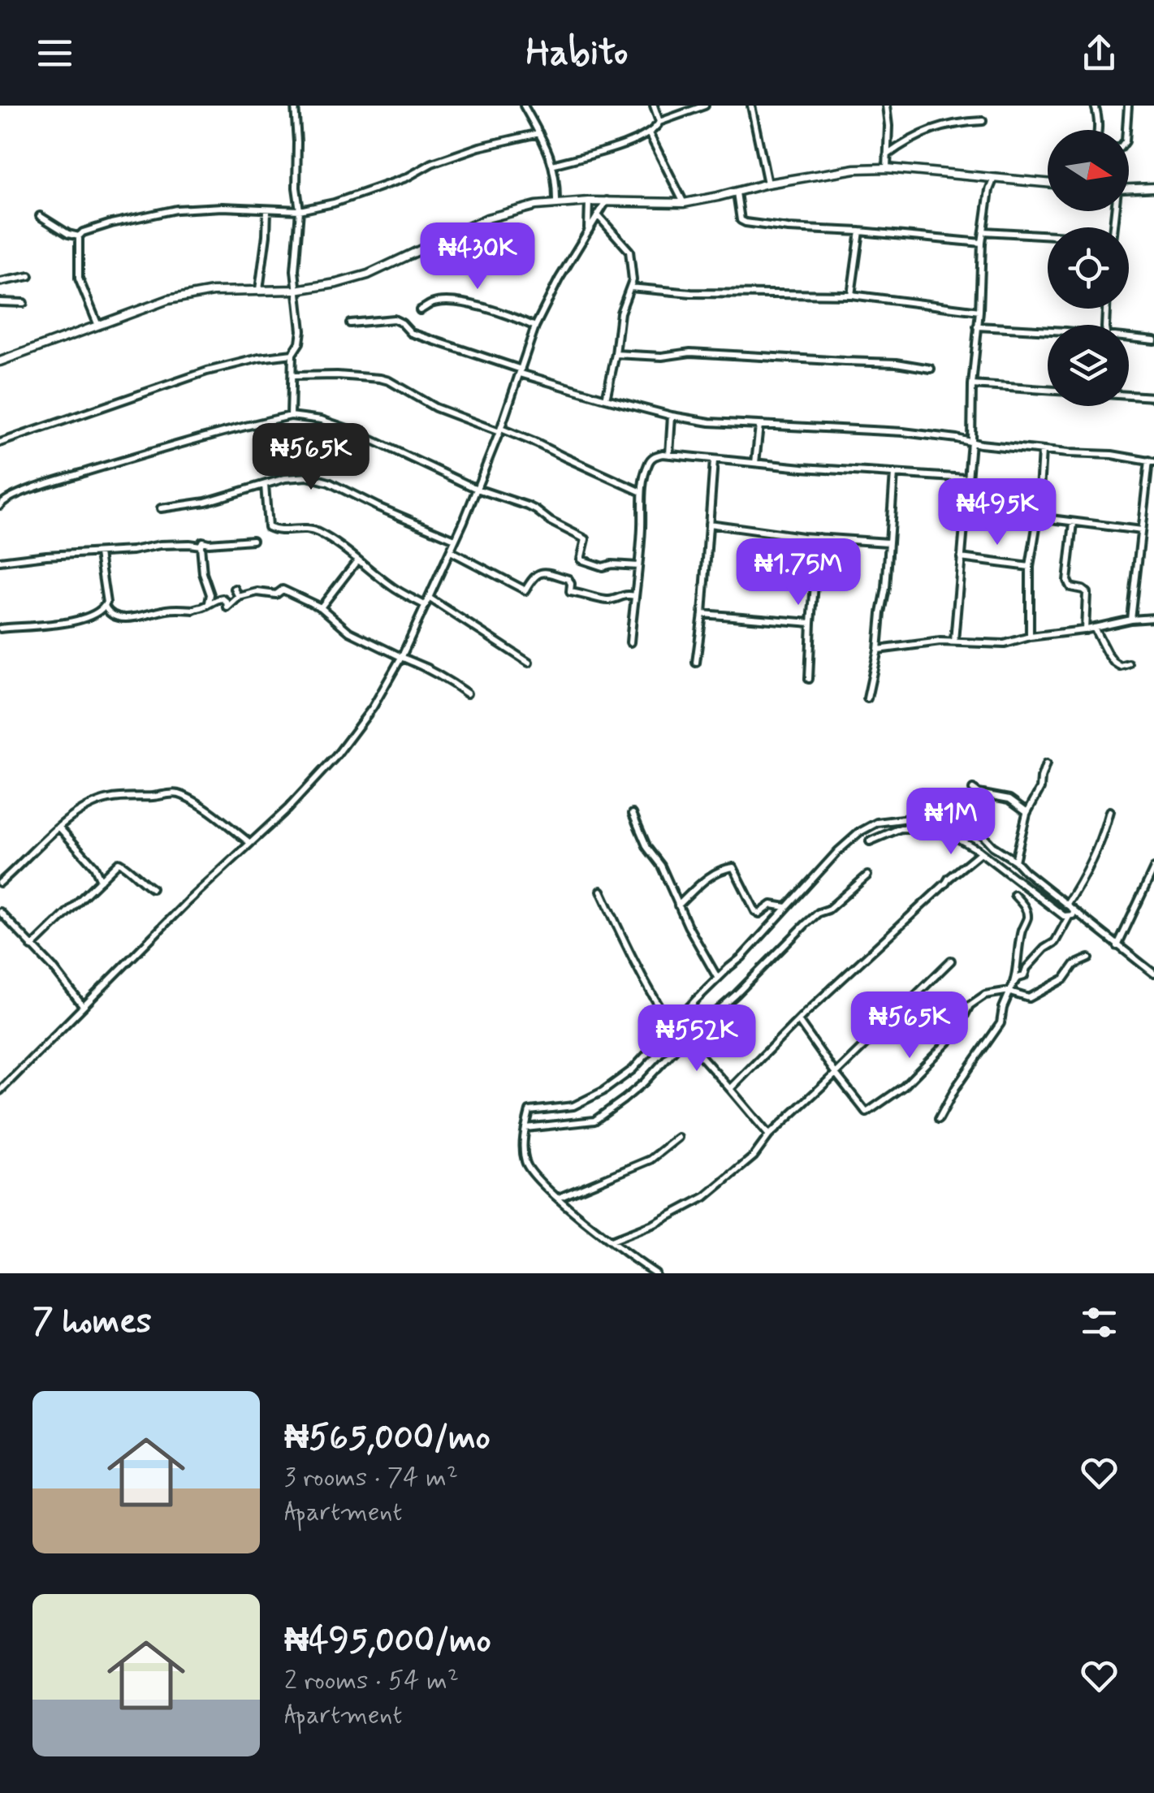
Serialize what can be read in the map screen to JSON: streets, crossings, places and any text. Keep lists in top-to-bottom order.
{
  "north": "right",
  "page": {
    "header": "Habito",
    "price": [
      "₦430K",
      "₦565K",
      "₦495K",
      "₦1.75M",
      "₦1M",
      "₦565K",
      "₦552K"
    ],
    "heading": "7 homes",
    "list": [
      {
        "name": "₦565,000/mo",
        "note": "3 rooms · 74 m² · Apartment"
      },
      {
        "name": "₦495,000/mo",
        "note": "2 rooms · 54 m² · Apartment"
      }
    ]
  }
}
